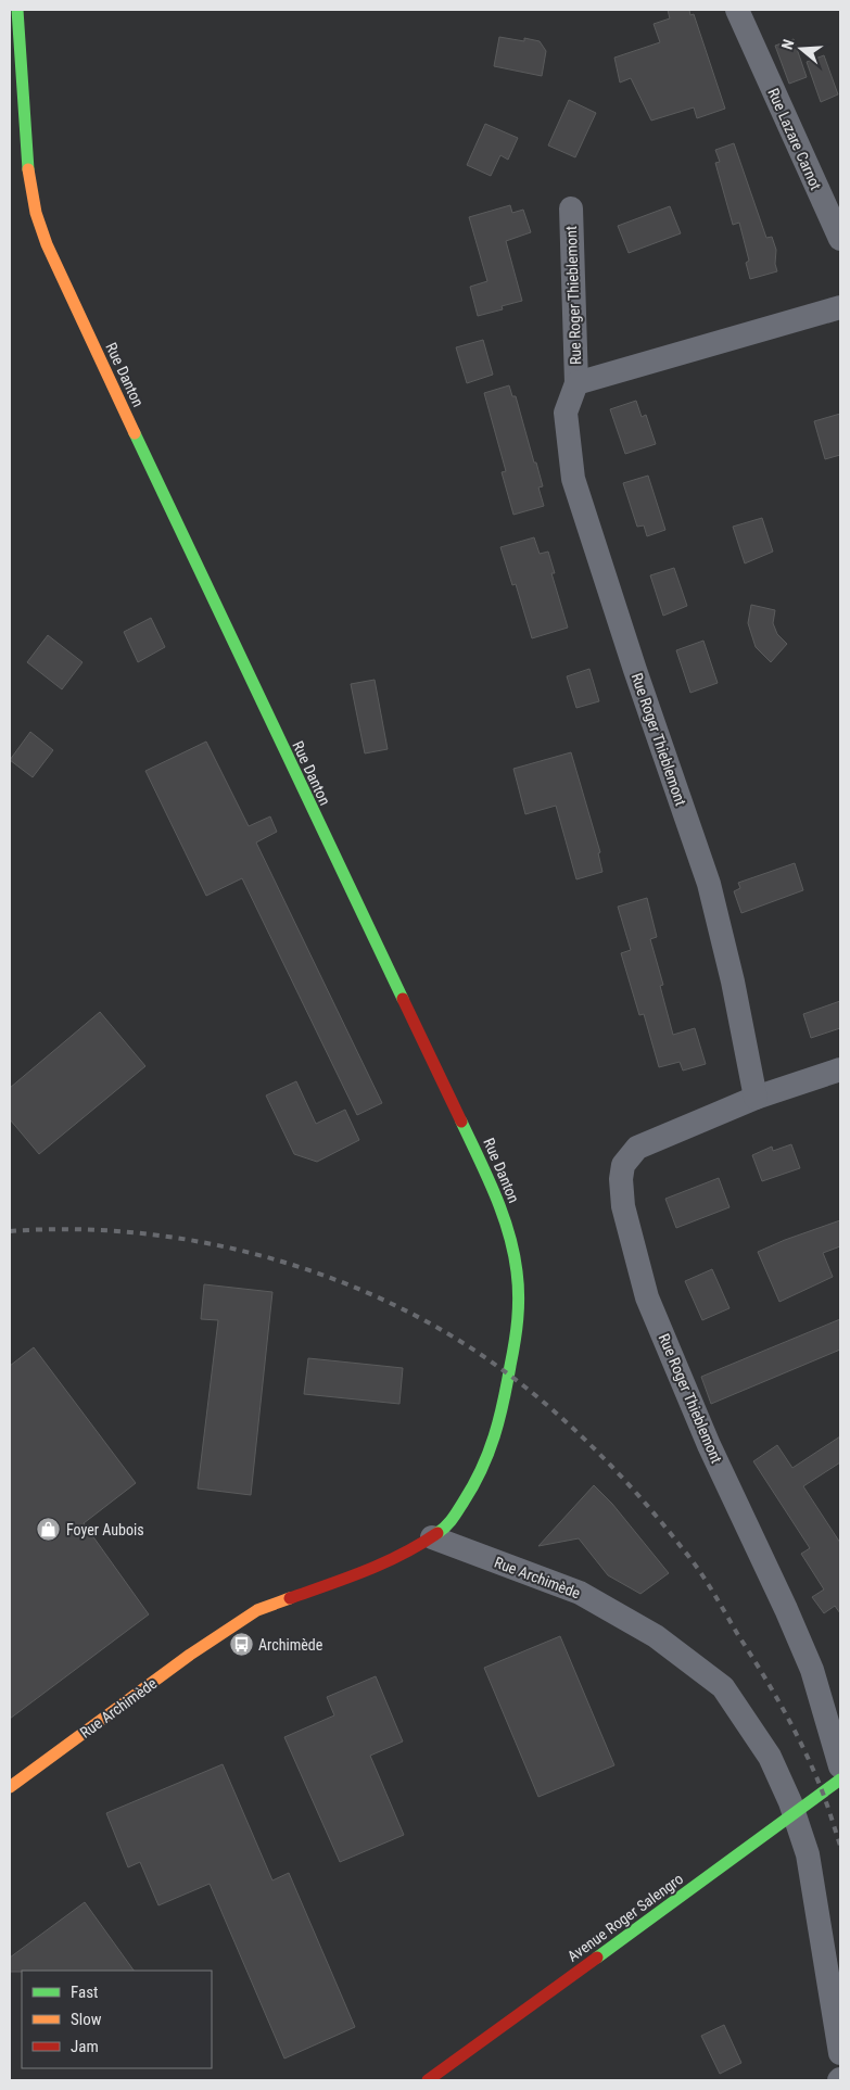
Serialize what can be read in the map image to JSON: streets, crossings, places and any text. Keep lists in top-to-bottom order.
{
  "streets": {
    "street": [
      "Rue Lazare Carnot",
      "Rue Roger Thieblemont",
      "Rue Danton",
      "Rue Archimède",
      "Avenue Roger Salengro"
    ]
  },
  "crossings": [
    ["Rue Danton", "Rue Archimède"]
  ],
  "places": {
    "shop": ["Foyer Aubois"],
    "bus stop": ["Archimède"]
  },
  "legend": ["Fast", "Slow", "Jam"],
  "north": "left"
}
